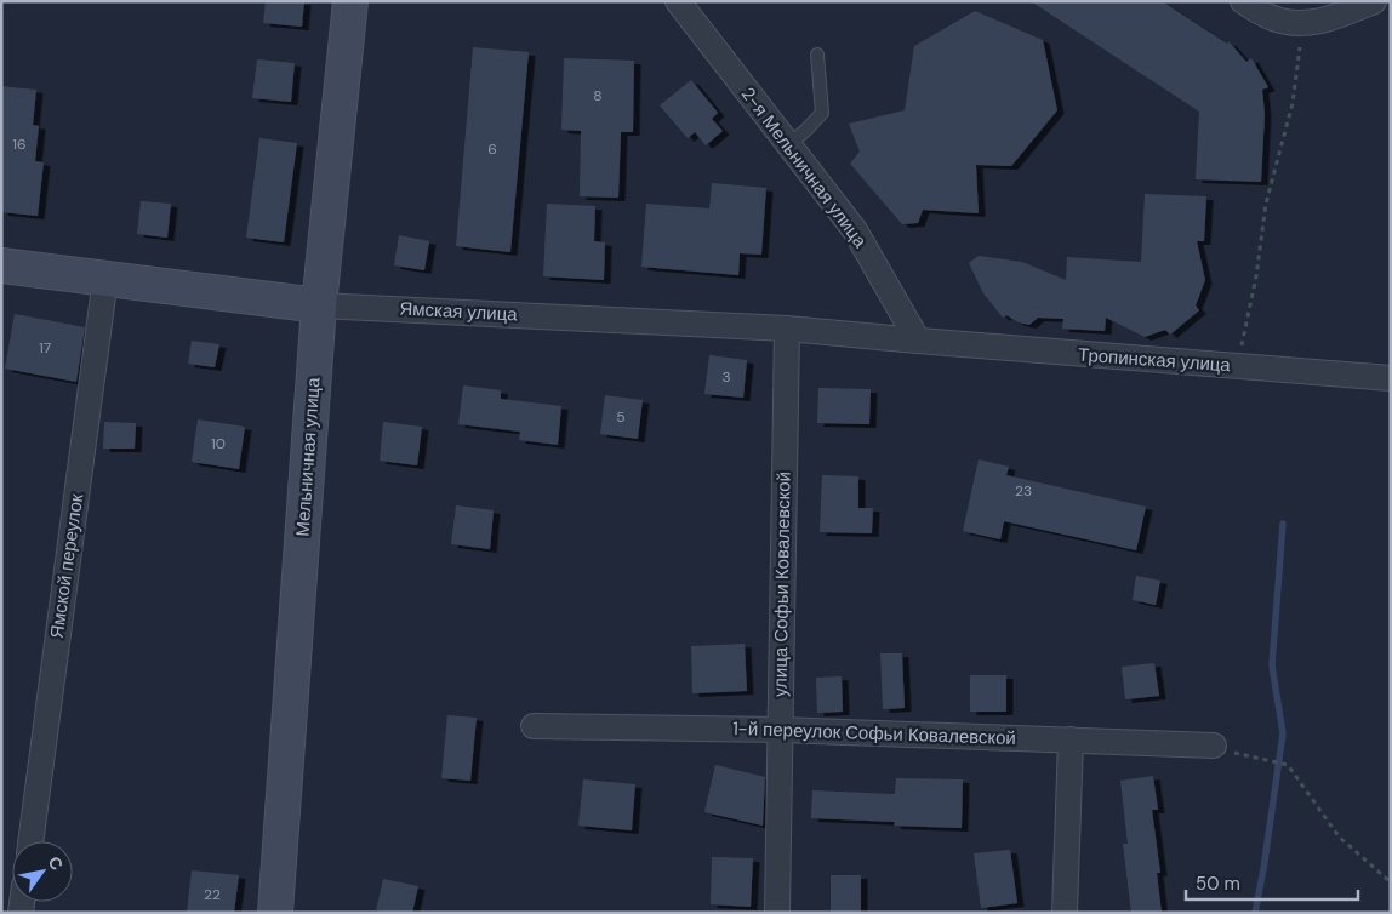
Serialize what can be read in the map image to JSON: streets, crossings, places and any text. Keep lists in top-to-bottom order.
{
  "streets": {
    "street": [
      "2-я Мельничная улица",
      "Ямская улица",
      "Тропинская улица",
      "Мельничная улица",
      "Ямской переулок",
      "улица Софьи Ковалевской",
      "1-й переулок Софьи Ковалевской"
    ]
  },
  "crossings": [
    ["2-я Мельничная улица", "Ямская улица"],
    ["2-я Мельничная улица", "Тропинская улица"],
    ["Ямская улица", "Тропинская улица"],
    ["Ямская улица", "Мельничная улица"],
    ["Ямская улица", "Ямской переулок"],
    ["Ямская улица", "улица Софьи Ковалевской"],
    ["улица Софьи Ковалевской", "1-й переулок Софьи Ковалевской"]
  ],
  "house_numbers": [
    "8",
    "16",
    "6",
    "17",
    "3",
    "5",
    "10",
    "23",
    "22"
  ],
  "scale_bar": "50 m",
  "north": "top right"
}
